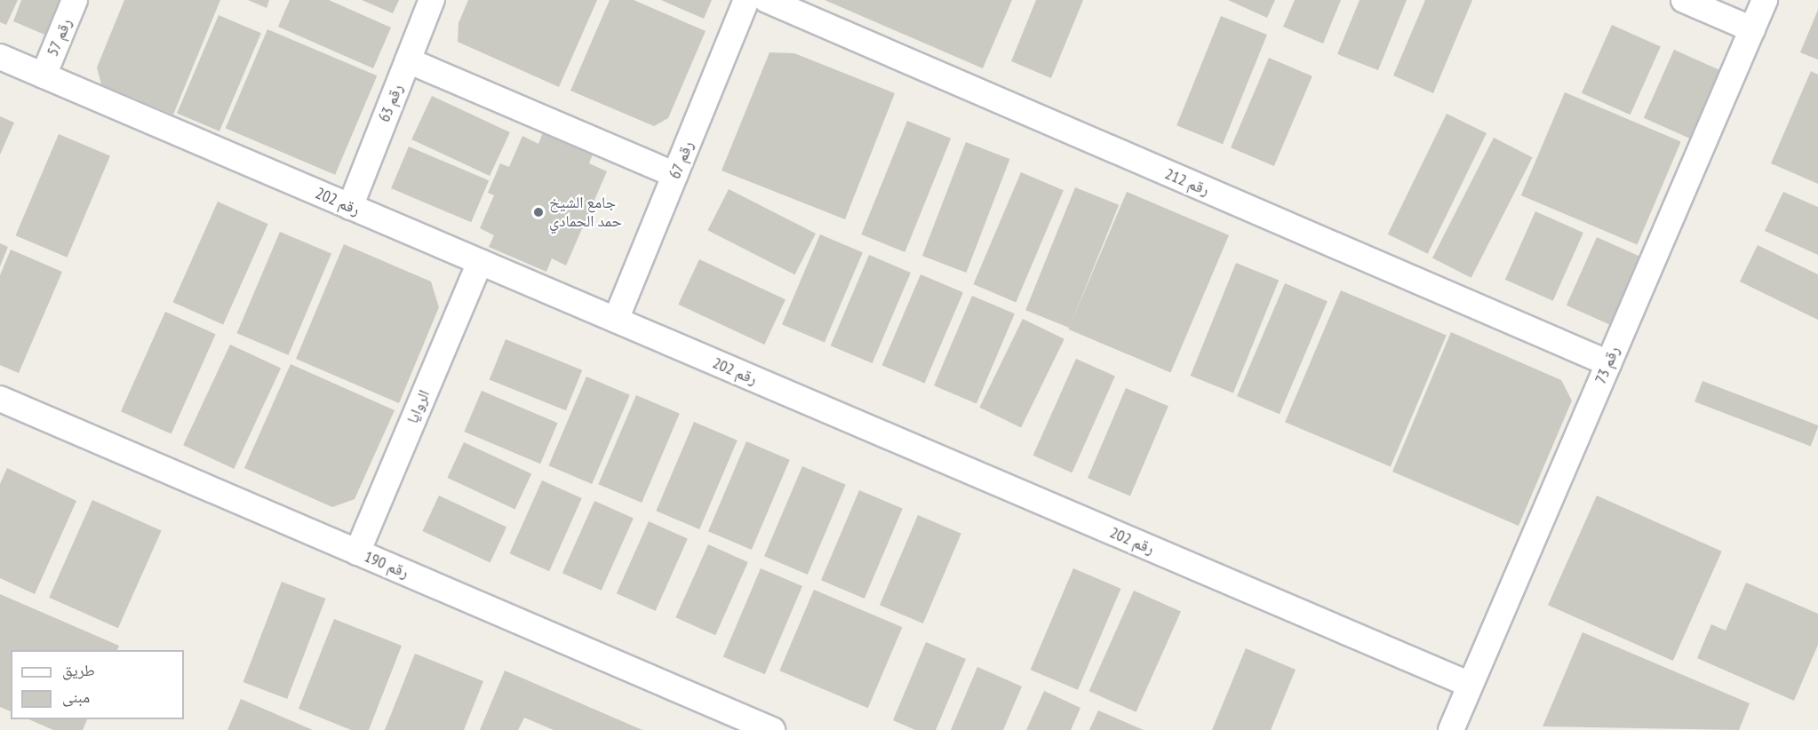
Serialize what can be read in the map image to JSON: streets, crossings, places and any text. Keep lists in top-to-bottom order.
{
  "streets": {
    "street": [
      "رقم 57",
      "رقم 63",
      "رقم 67",
      "رقم 212",
      "رقم 202",
      "رقم 73",
      "الروايا",
      "رقم 190"
    ]
  },
  "crossings": [
    ["رقم 57", "رقم 202"],
    ["رقم 63", "رقم 202"],
    ["رقم 67", "رقم 202"],
    ["رقم 212", "رقم 73"],
    ["رقم 202", "رقم 73"],
    ["رقم 202", "الروايا"],
    ["الروايا", "رقم 190"]
  ],
  "places": ["جامع الشيخ حمد الحمادي"],
  "legend": ["طريق", "مبنى"]
}
